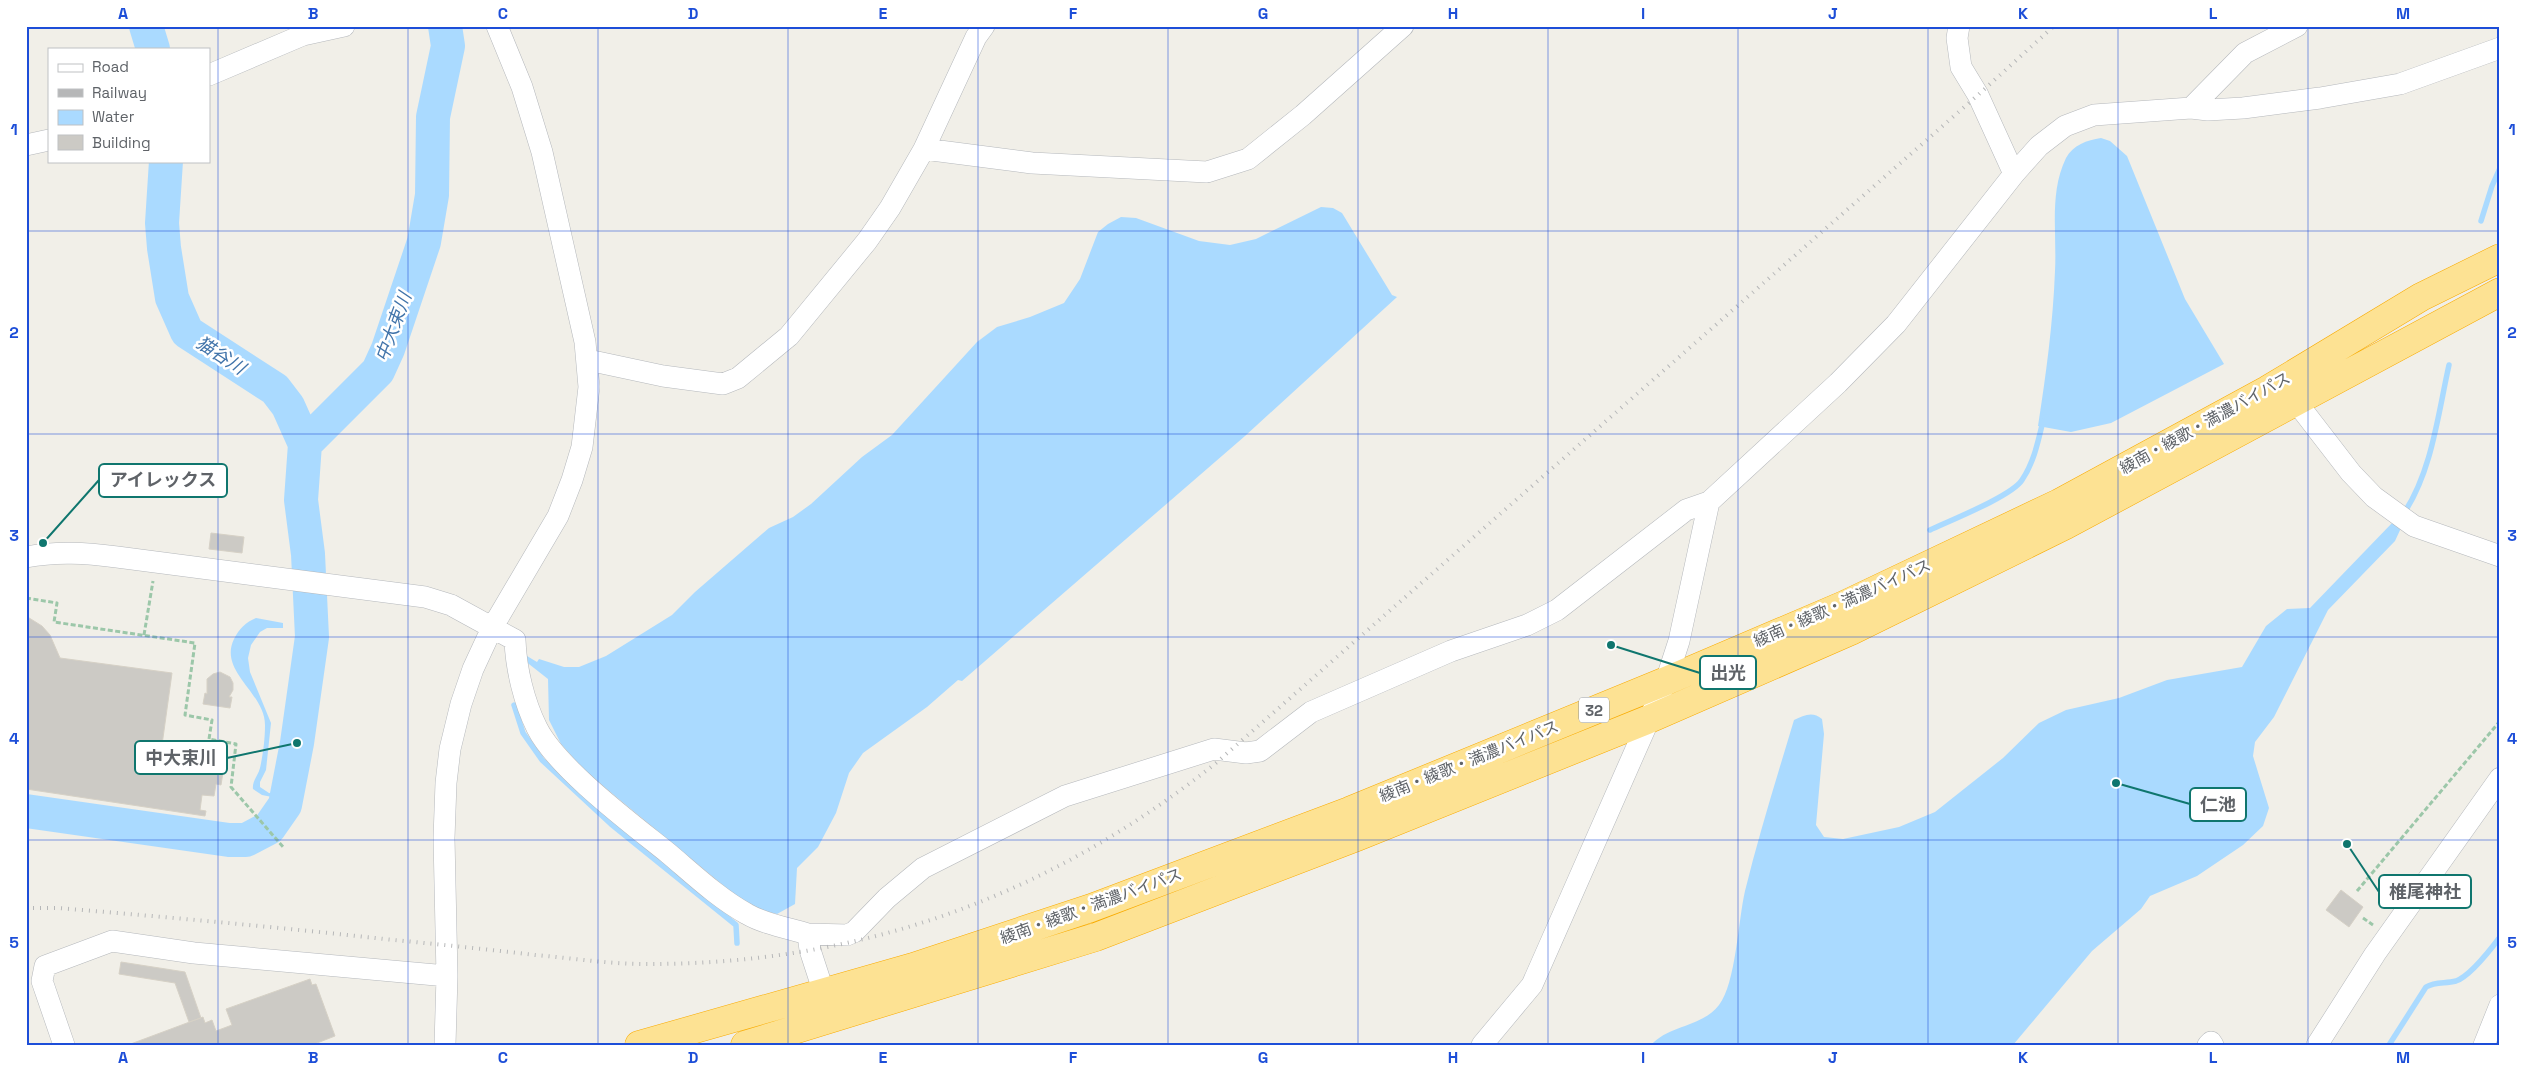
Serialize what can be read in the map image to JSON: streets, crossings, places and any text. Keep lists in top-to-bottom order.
{
  "streets": {
    "highway": ["綾南・綾歌・満濃バイパス", "32"]
  },
  "water": ["中大束川", "猫谷川"],
  "places": [
    "アイレックス",
    "出光",
    "中大束川",
    "仁池",
    "椎尾神社"
  ],
  "legend": [
    "Road",
    "Railway",
    "Water",
    "Building"
  ],
  "grid": {
    "columns": [
      "A",
      "B",
      "C",
      "D",
      "E",
      "F",
      "G",
      "H",
      "I",
      "J",
      "K",
      "L",
      "M"
    ],
    "rows": [
      "1",
      "2",
      "3",
      "4",
      "5"
    ]
  }
}
